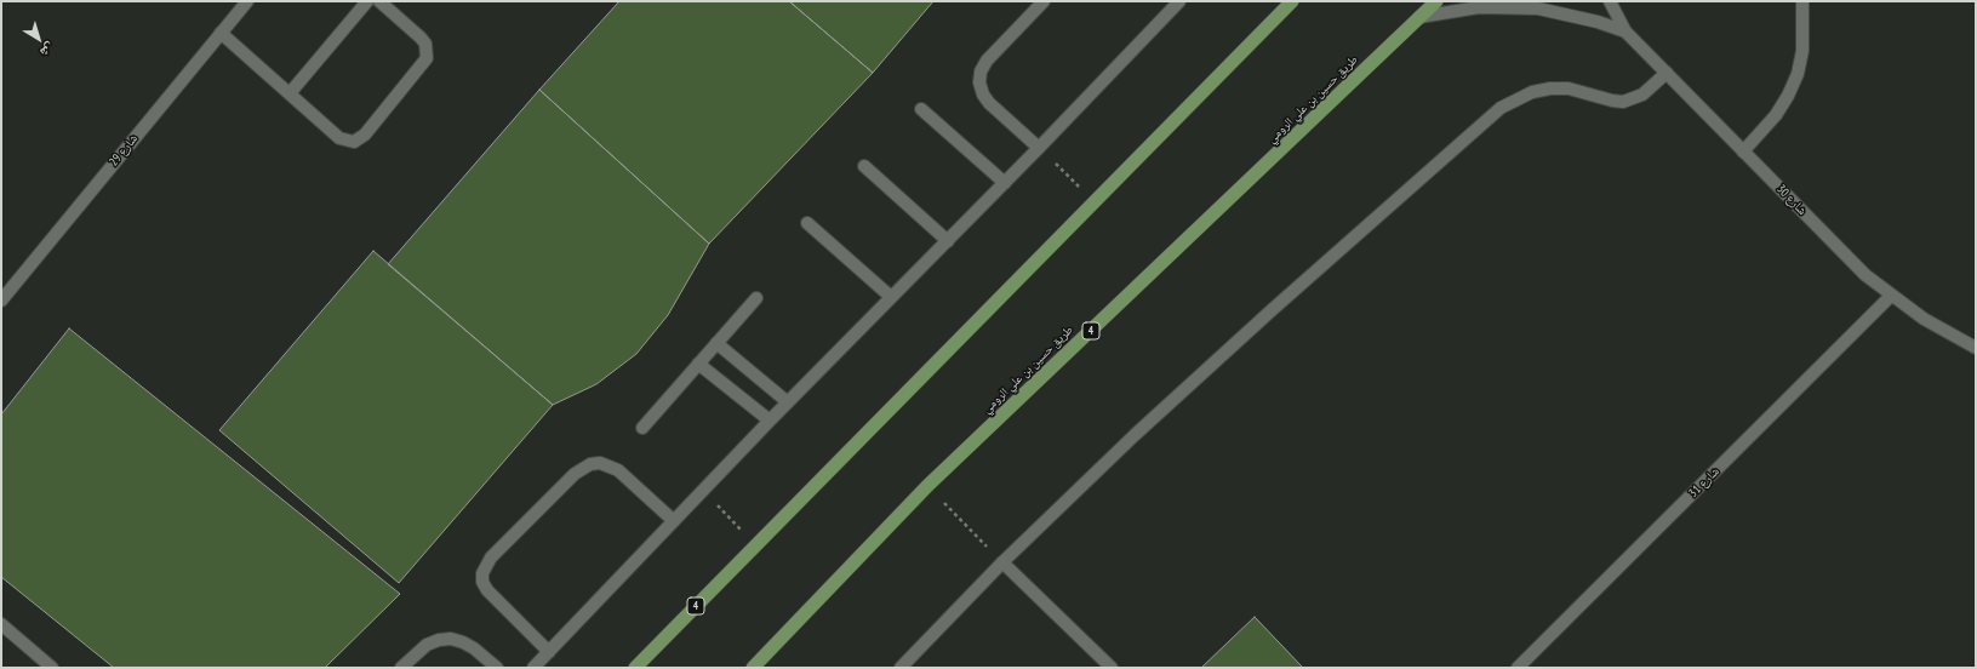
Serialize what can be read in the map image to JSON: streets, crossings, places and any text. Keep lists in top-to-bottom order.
{
  "streets": {
    "highway": ["طريق حسين بن علي الرومي", "4"],
    "street": ["شارع 29", "شارع 30", "شارع 31"]
  },
  "crossings": [
    ["طريق حسين بن علي الرومي", "شارع 30"],
    ["شارع 30", "شارع 31"]
  ],
  "north": "bottom right"
}
